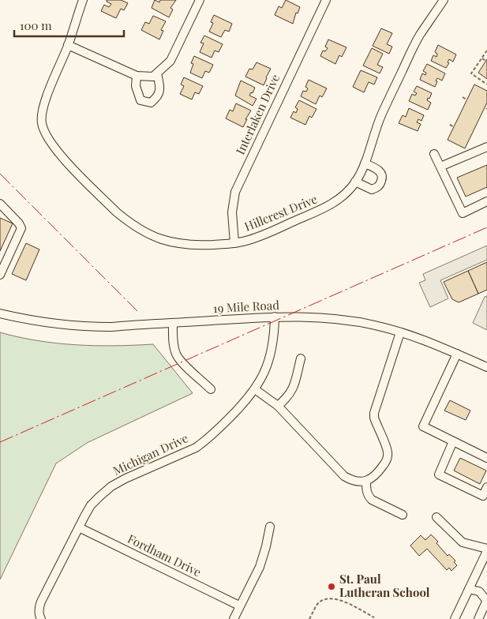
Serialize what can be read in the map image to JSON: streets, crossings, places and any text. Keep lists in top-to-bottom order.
{
  "streets": {
    "street": [
      "Interlaken Drive",
      "Hillcrest Drive",
      "19 Mile Road",
      "Michigan Drive",
      "Fordham Drive"
    ]
  },
  "crossings": [
    ["Interlaken Drive", "Hillcrest Drive"],
    ["19 Mile Road", "Michigan Drive"],
    ["Michigan Drive", "Fordham Drive"]
  ],
  "places": ["St. Paul Lutheran School"],
  "scale_bar": "100 m"
}
